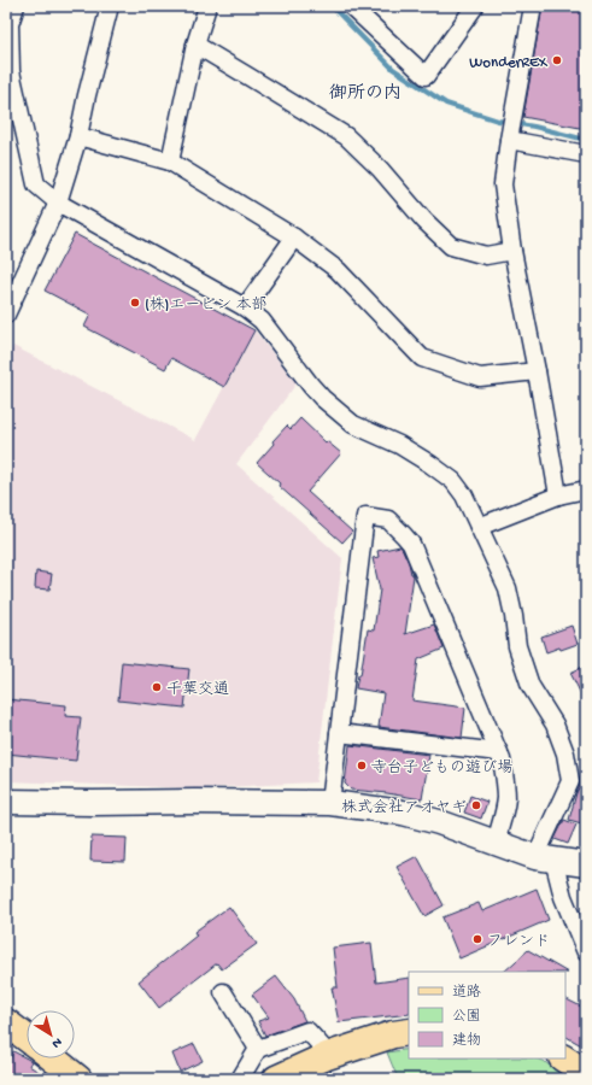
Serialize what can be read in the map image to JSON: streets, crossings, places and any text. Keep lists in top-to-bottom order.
{
  "districts": ["御所の内"],
  "places": [
    "WonderREX",
    "(株)エービン 本部",
    "千葉交通",
    "寺台子どもの遊び場",
    "株式会社アオヤギ",
    "フレンド"
  ],
  "legend": ["道路", "公園", "建物"],
  "north": "bottom right"
}
